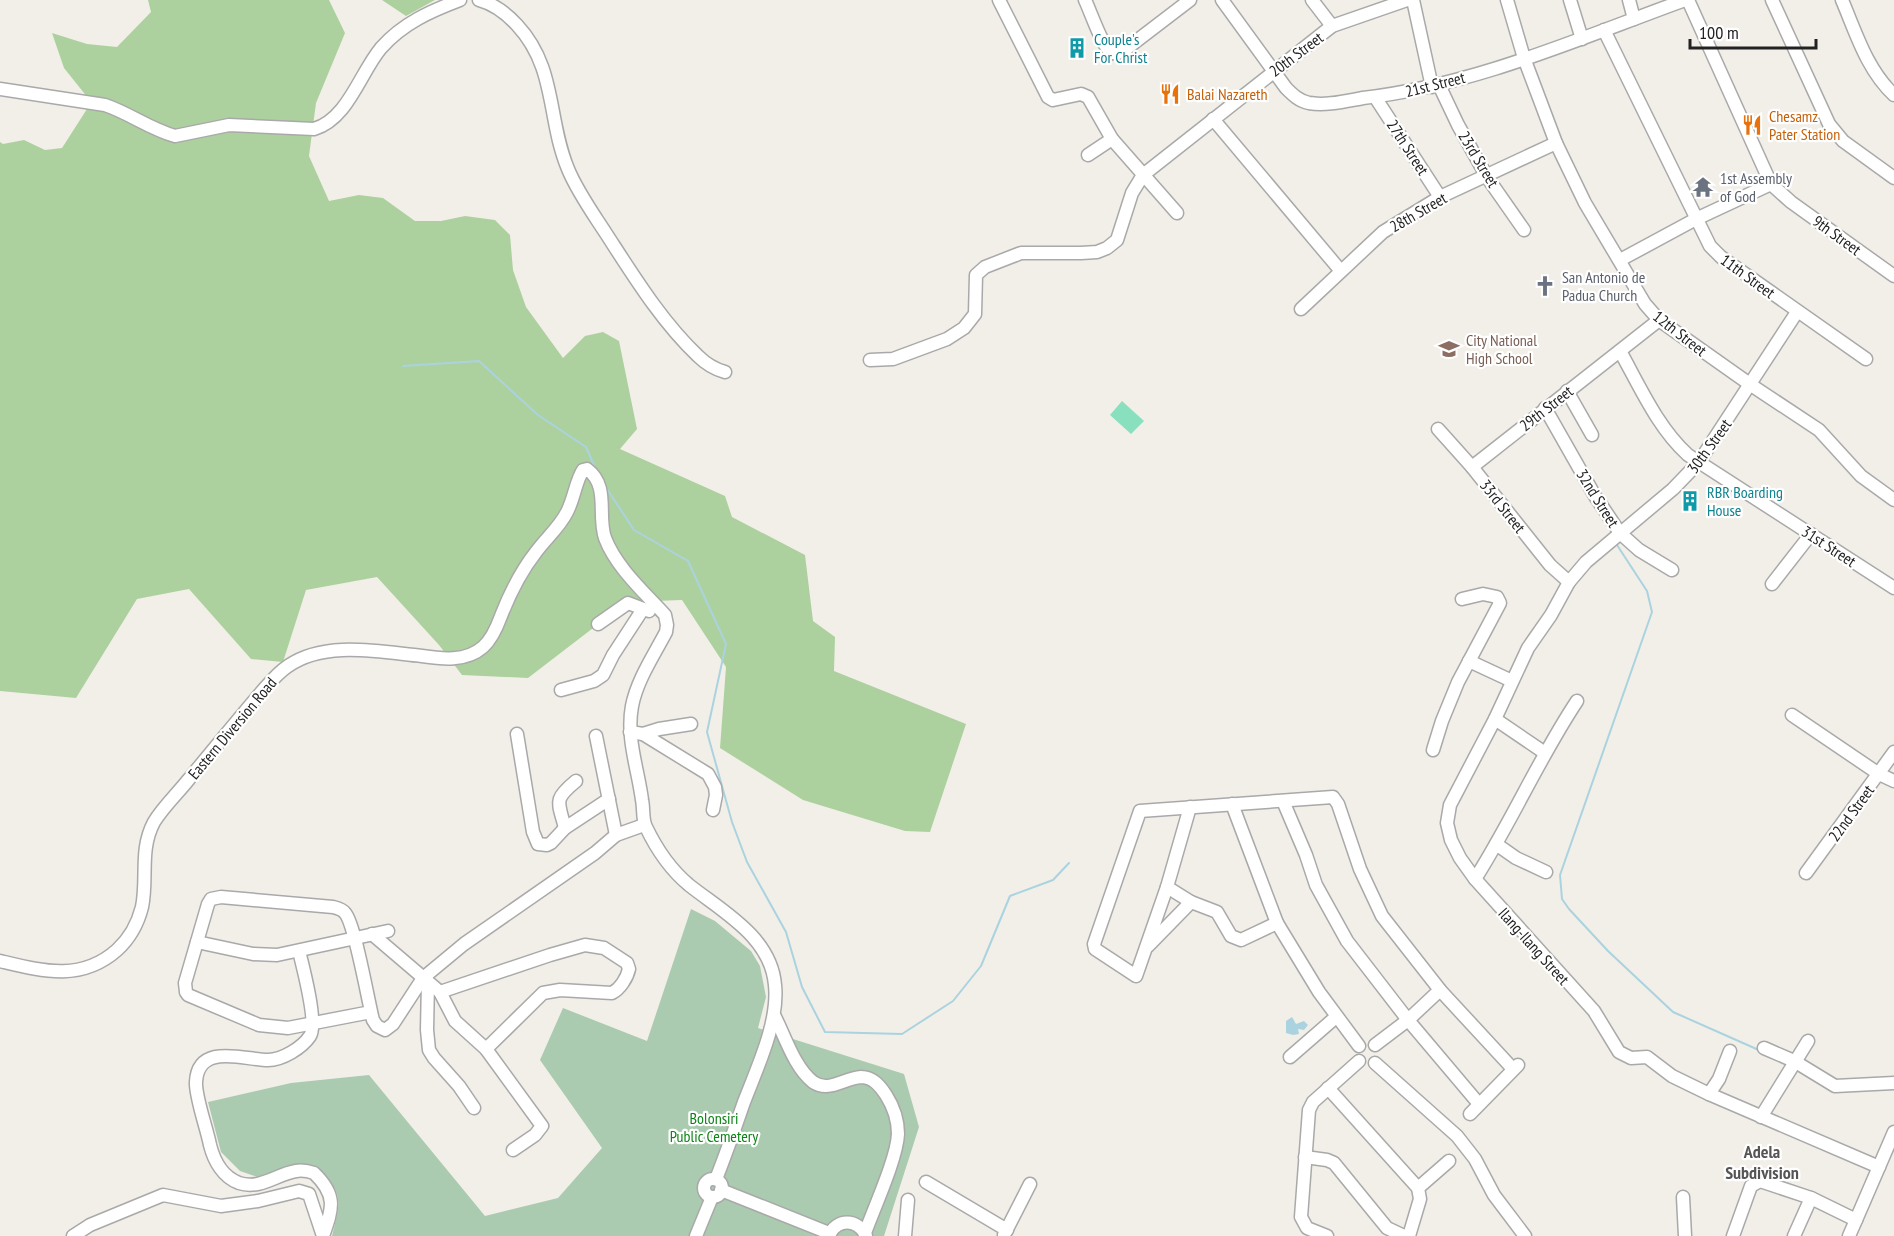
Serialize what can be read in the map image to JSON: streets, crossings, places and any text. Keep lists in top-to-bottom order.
{
  "streets": {
    "street": [
      "20th Street",
      "21st Street",
      "27th Street",
      "23rd Street",
      "28th Street",
      "9th Street",
      "11th Street",
      "12th Street",
      "29th Street",
      "30th Street",
      "32nd Street",
      "33rd Street",
      "31st Street",
      "Eastern Diversion Road",
      "22nd Street",
      "Ilang-Ilang Street"
    ]
  },
  "crossings": [
    ["20th Street", "21st Street"],
    ["21st Street", "27th Street"],
    ["21st Street", "23rd Street"],
    ["21st Street", "9th Street"],
    ["21st Street", "11th Street"],
    ["21st Street", "12th Street"],
    ["27th Street", "28th Street"],
    ["23rd Street", "28th Street"],
    ["28th Street", "12th Street"],
    ["11th Street", "30th Street"],
    ["12th Street", "29th Street"],
    ["12th Street", "30th Street"],
    ["29th Street", "32nd Street"],
    ["29th Street", "33rd Street"],
    ["29th Street", "31st Street"],
    ["30th Street", "32nd Street"],
    ["30th Street", "33rd Street"],
    ["30th Street", "31st Street"],
    ["30th Street", "Ilang-Ilang Street"],
    ["33rd Street", "Ilang-Ilang Street"]
  ],
  "districts": ["Adela Subdivision"],
  "parks": ["Bolonsiri Public Cemetery"],
  "places": {
    "building": ["Couple's For Christ", "RBR Boarding House"],
    "restaurant": ["Balai Nazareth", "Chesamz Pater Station"],
    "temple": ["1st Assembly of God"],
    "church": ["San Antonio de Padua Church"],
    "school or university": ["City National High School"]
  },
  "scale_bar": "100 m"
}
